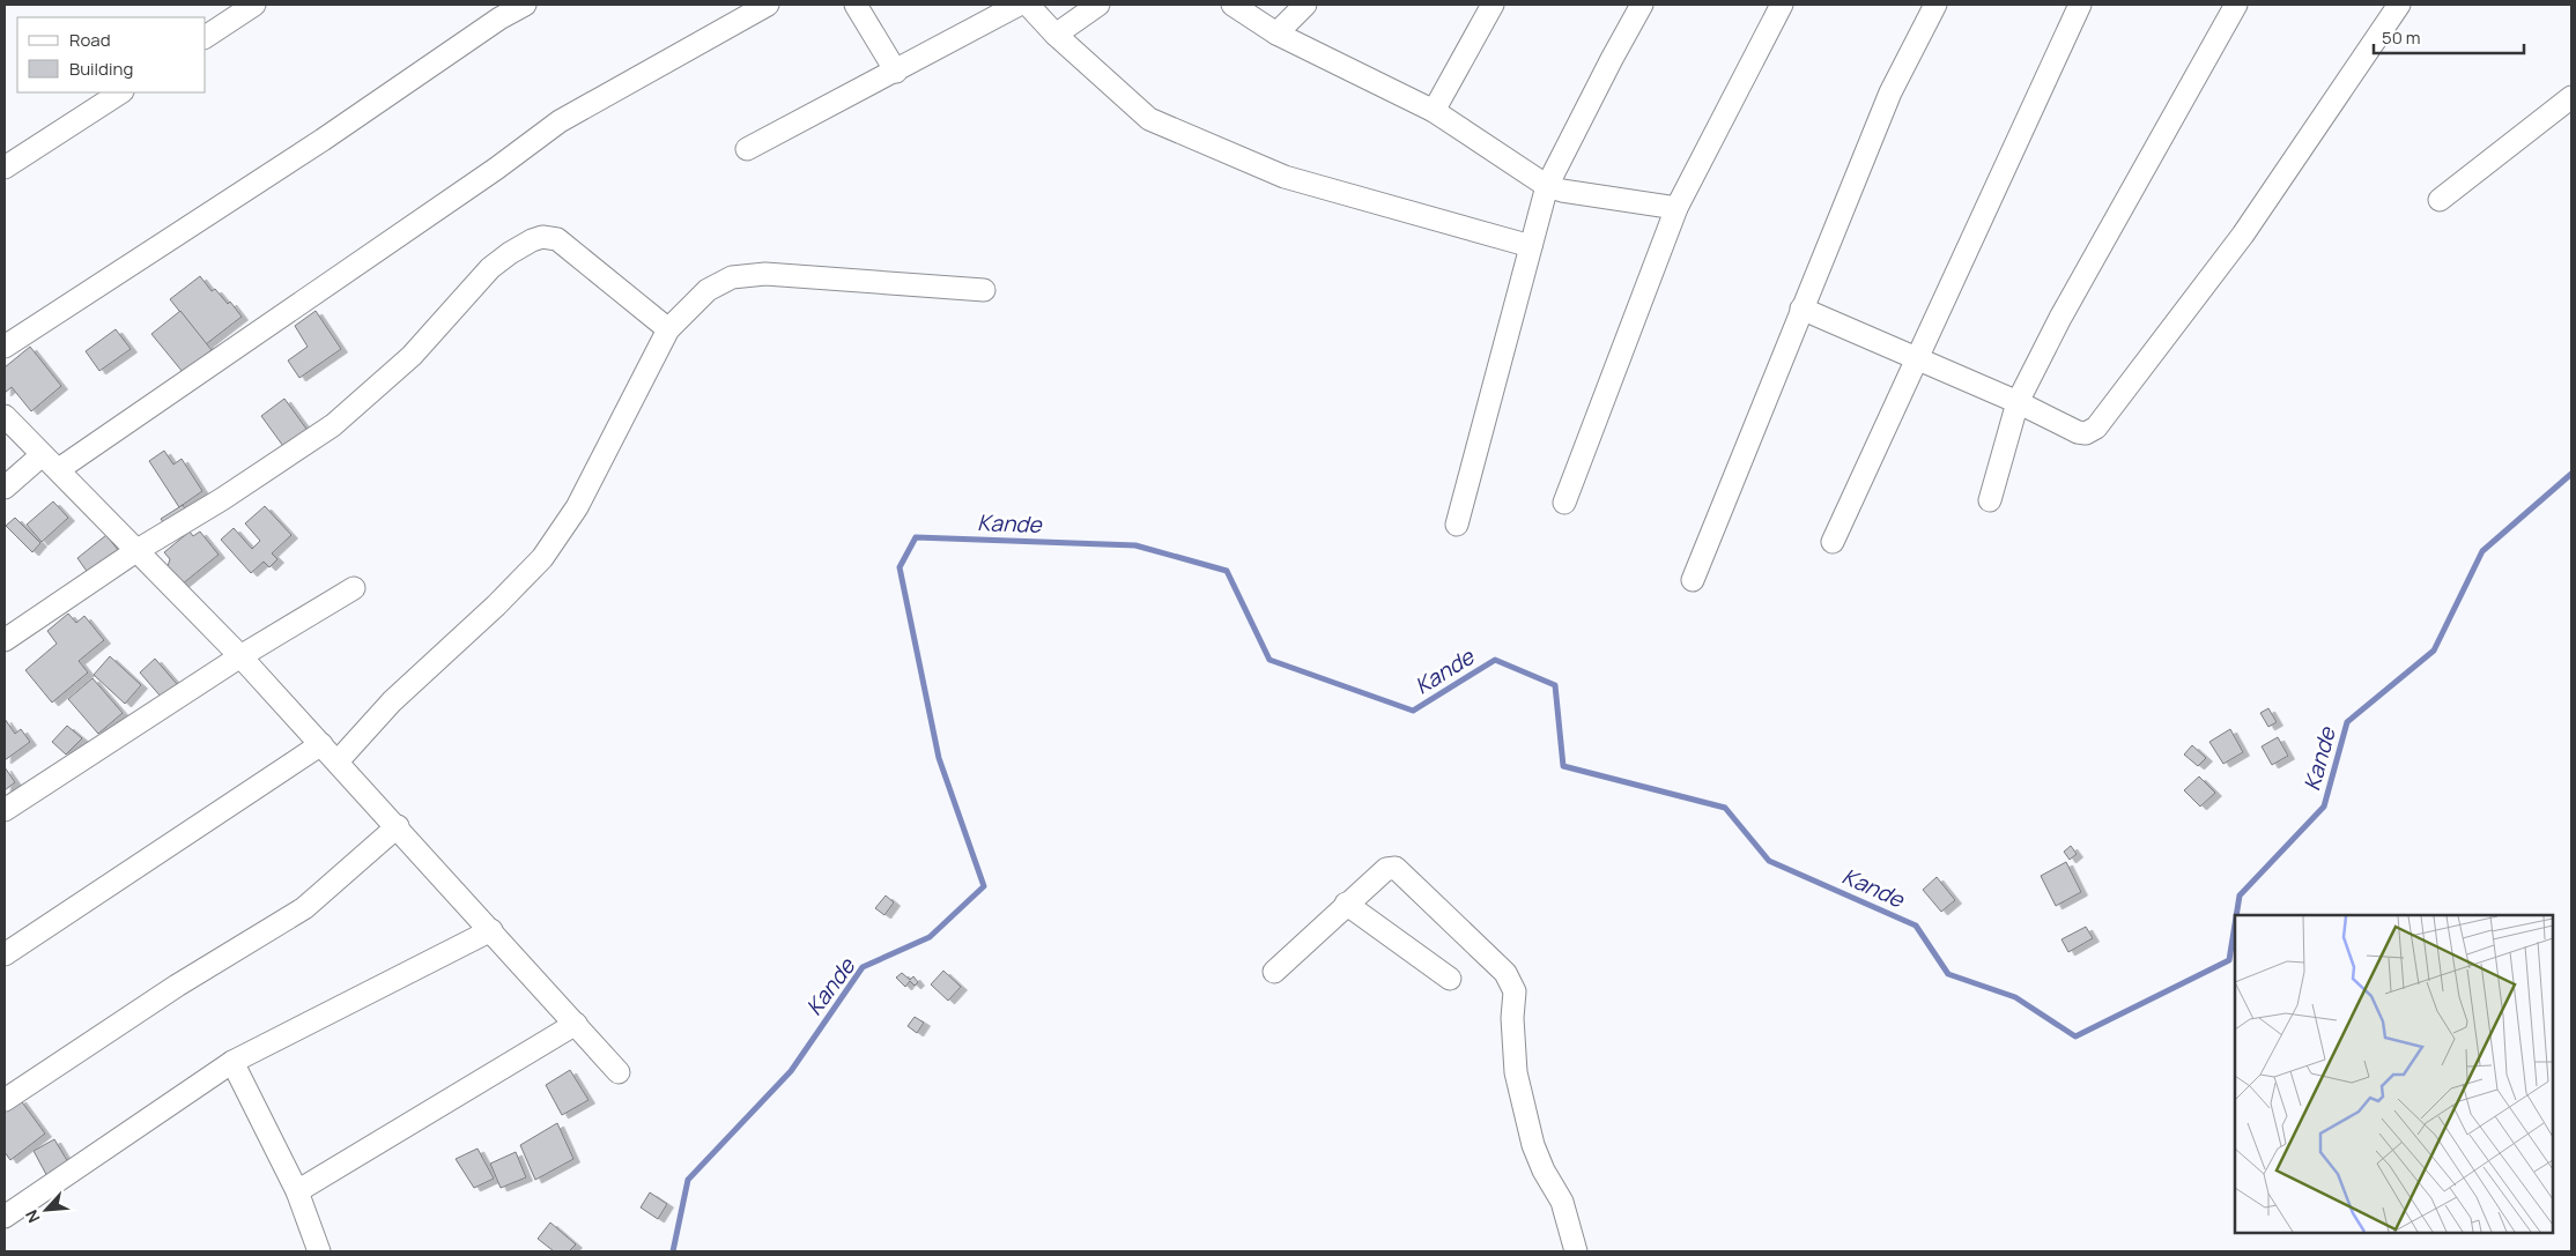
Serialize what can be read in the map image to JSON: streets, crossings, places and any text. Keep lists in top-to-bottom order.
{
  "water": ["Kande"],
  "legend": ["Road", "Building"],
  "scale_bar": "50 m",
  "north": "bottom left"
}
